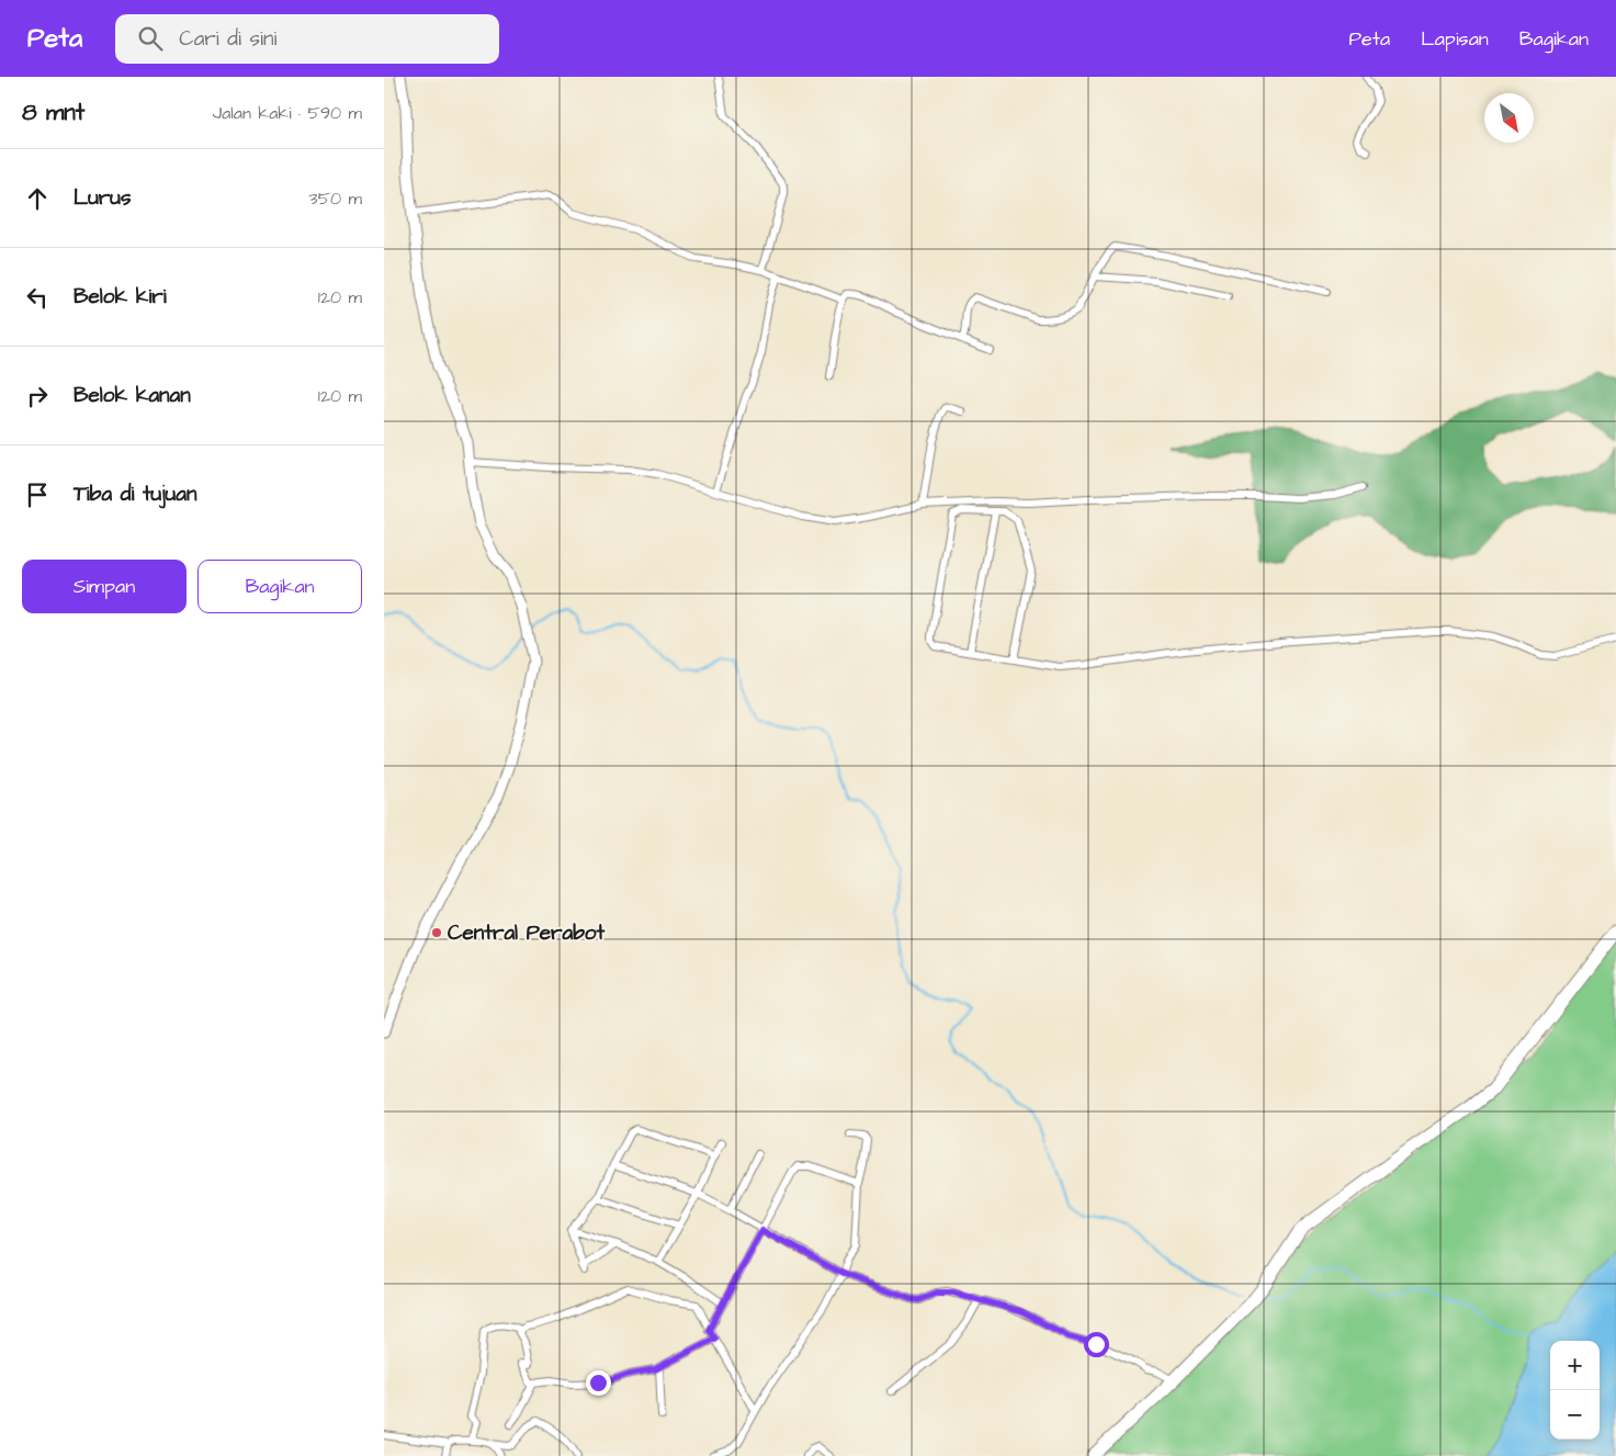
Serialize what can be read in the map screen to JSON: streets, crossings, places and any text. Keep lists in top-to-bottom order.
{
  "places": ["Central Perabot"],
  "north": "bottom right",
  "page": {
    "header": "Peta",
    "search": "Cari di sini",
    "nav": ["Peta", "Lapisan", "Bagikan"],
    "heading": ["8 mnt", "Jalan kaki · 590 m"],
    "list": [
      ["Lurus", "350 m"],
      ["Belok kiri", "120 m"],
      ["Belok kanan", "120 m"],
      "Tiba di tujuan"
    ],
    "buttons": ["Simpan", "Bagikan"],
    "map_buttons": ["+", "−"]
  }
}
